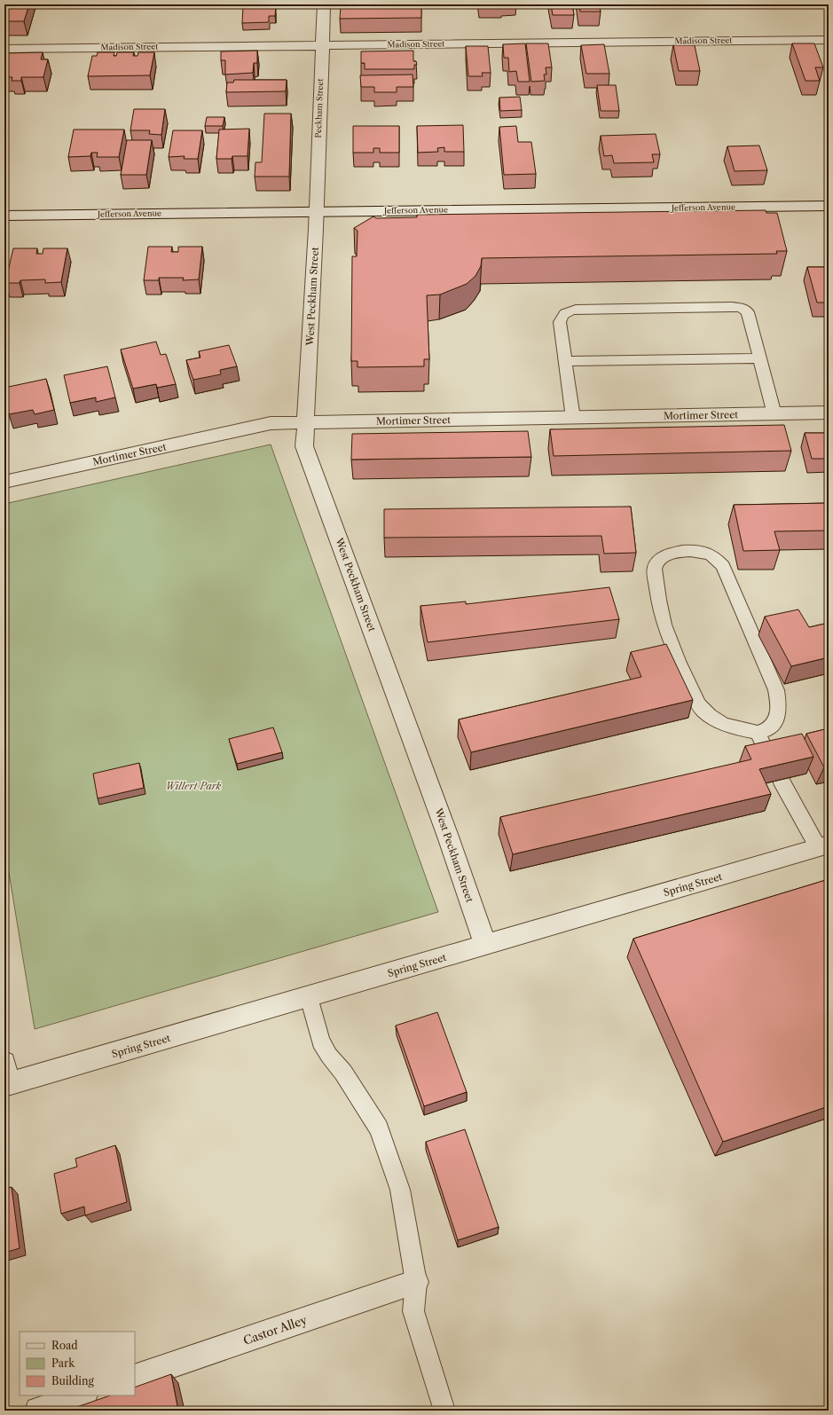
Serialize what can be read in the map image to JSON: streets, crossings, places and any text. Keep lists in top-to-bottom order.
{
  "streets": {
    "street": [
      "Madison Street",
      "Peckham Street",
      "Jefferson Avenue",
      "West Peckham Street",
      "Mortimer Street",
      "Spring Street",
      "Castor Alley"
    ]
  },
  "crossings": [
    ["Madison Street", "Peckham Street"],
    ["Peckham Street", "Jefferson Avenue"],
    ["Peckham Street", "West Peckham Street"],
    ["Jefferson Avenue", "West Peckham Street"],
    ["West Peckham Street", "Mortimer Street"],
    ["West Peckham Street", "Spring Street"]
  ],
  "parks": ["Willert Park"],
  "legend": ["Road", "Park", "Building"]
}
